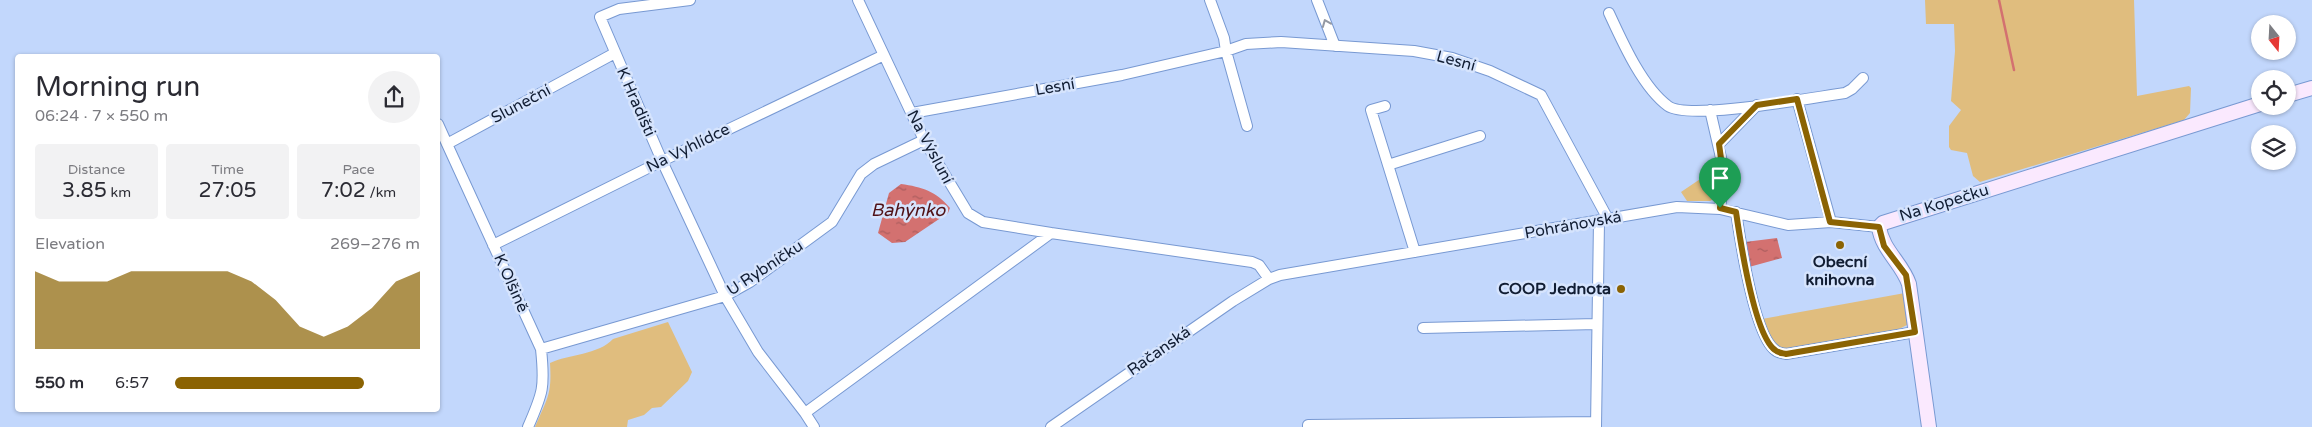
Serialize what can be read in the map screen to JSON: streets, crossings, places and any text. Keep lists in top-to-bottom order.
{
  "streets": {
    "street": [
      "Lesní",
      "K Hradišti",
      "Sluneční",
      "Na Výsluní",
      "Na Vyhlídce",
      "Na Kopečku",
      "Pohránovská",
      "U Rybníčku",
      "K Olšině",
      "Račanská"
    ]
  },
  "crossings": [
    ["Lesní", "Na Výsluní"],
    ["Lesní", "Pohránovská"],
    ["K Hradišti", "Sluneční"],
    ["K Hradišti", "Na Vyhlídce"],
    ["K Hradišti", "U Rybníčku"],
    ["Sluneční", "K Olšině"],
    ["Na Výsluní", "Na Vyhlídce"],
    ["Na Výsluní", "Pohránovská"],
    ["Na Výsluní", "U Rybníčku"],
    ["Na Výsluní", "Račanská"],
    ["Na Vyhlídce", "K Olšině"],
    ["Na Kopečku", "Pohránovská"],
    ["Pohránovská", "Račanská"],
    ["U Rybníčku", "K Olšině"]
  ],
  "water": ["Bahýnko"],
  "places": ["Obecní knihovna", "COOP Jednota"],
  "north": "bottom",
  "page": {
    "heading": ["Morning run", "06:24 · 7 × 550 m"],
    "stats": [
      ["Distance", "3.85 km"],
      ["Time", "27:05"],
      ["Pace", "7:02 /km"]
    ],
    "chart": ["Elevation", "269–276 m"],
    "list": [
      {
        "name": "550 m",
        "note": "6:57"
      }
    ]
  }
}
